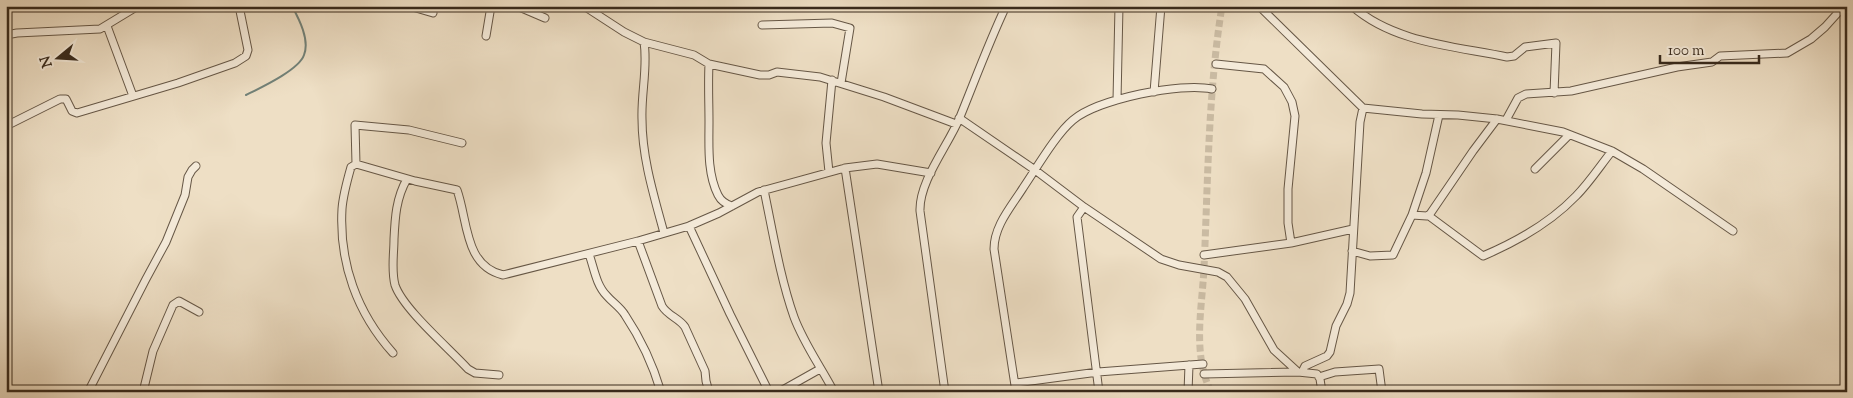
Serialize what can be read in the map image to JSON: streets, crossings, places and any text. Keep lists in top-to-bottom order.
{
  "scale_bar": "100 m",
  "north": "left"
}
